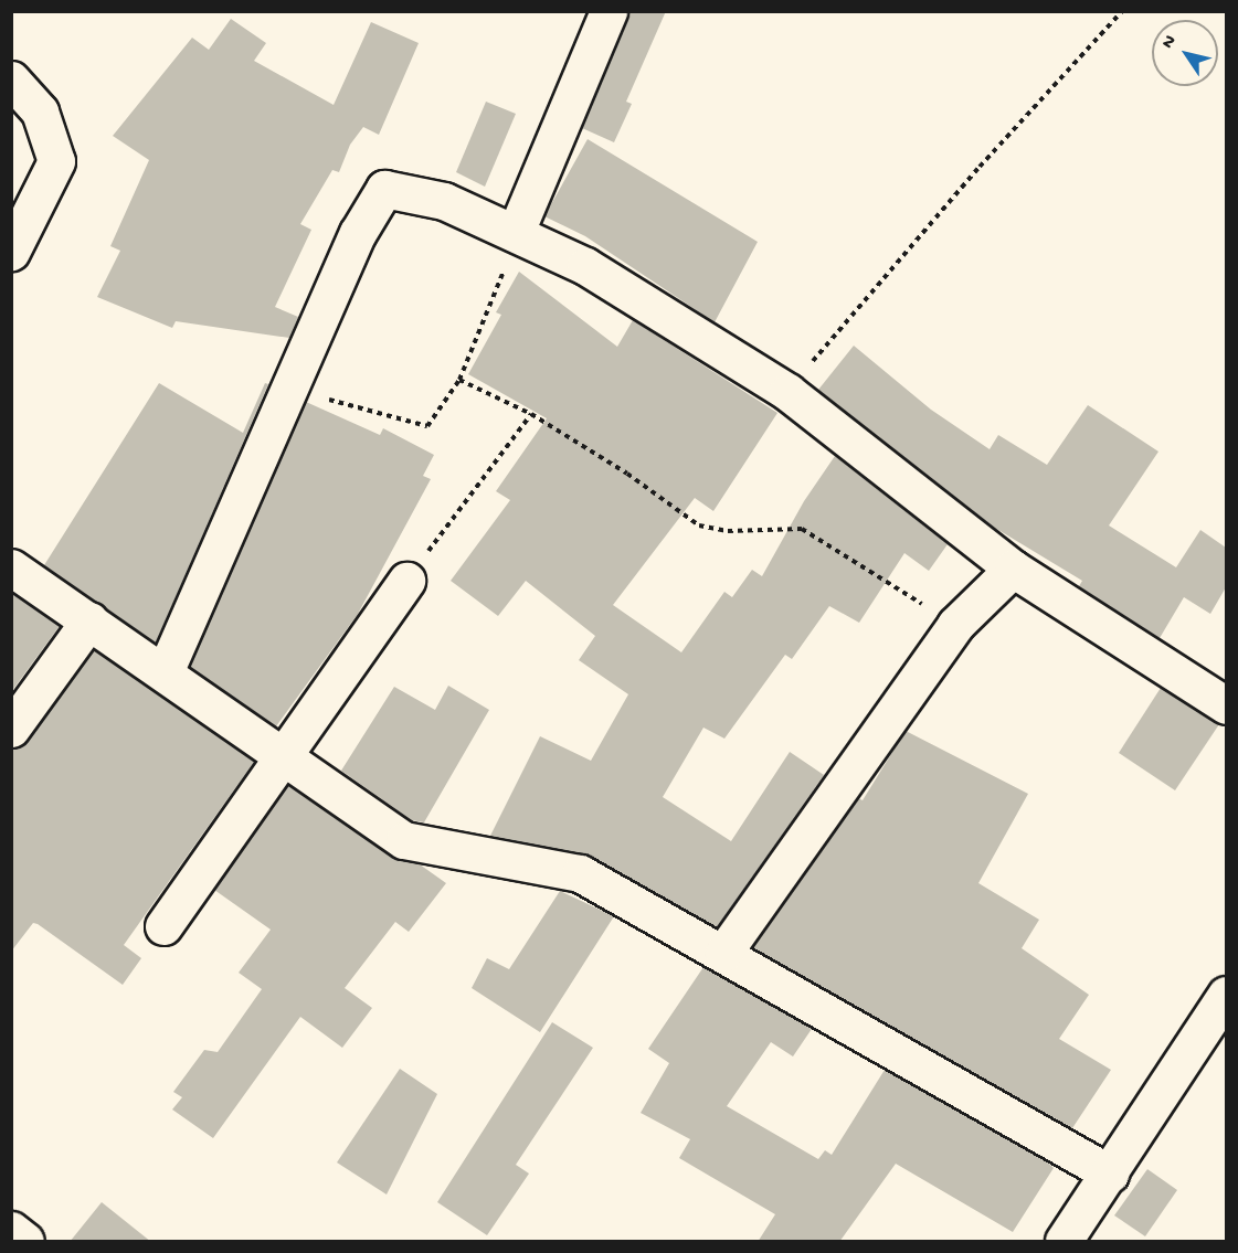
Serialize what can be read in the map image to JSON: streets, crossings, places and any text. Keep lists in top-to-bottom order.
{
  "north": "top left"
}
